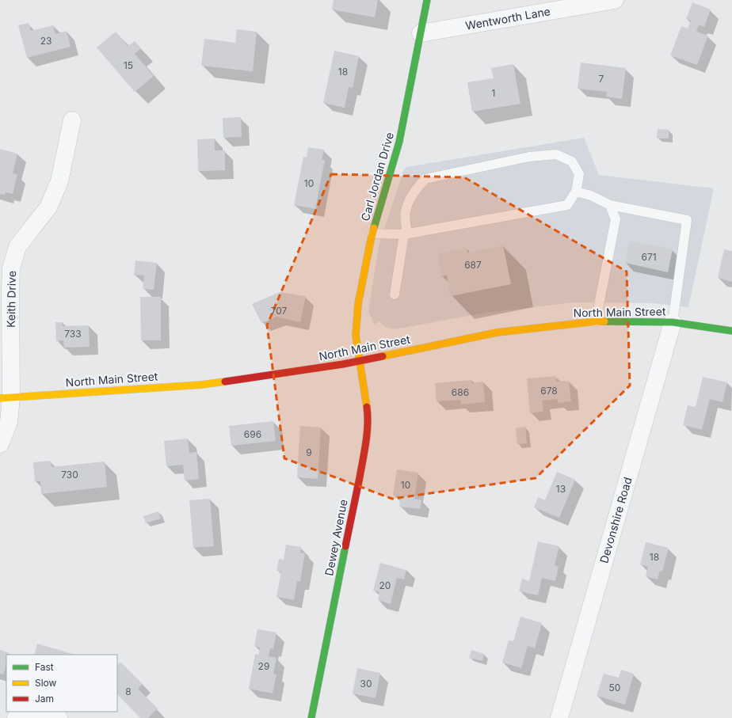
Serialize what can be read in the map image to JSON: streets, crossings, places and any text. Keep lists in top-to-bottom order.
{
  "streets": {
    "street": [
      "Wentworth Lane",
      "Carl Jordan Drive",
      "Keith Drive",
      "North Main Street",
      "Devonshire Road",
      "Dewey Avenue"
    ]
  },
  "crossings": [
    ["Wentworth Lane", "Carl Jordan Drive"],
    ["Carl Jordan Drive", "North Main Street"],
    ["Carl Jordan Drive", "Dewey Avenue"],
    ["Keith Drive", "North Main Street"],
    ["North Main Street", "Devonshire Road"],
    ["North Main Street", "Dewey Avenue"]
  ],
  "house_numbers": [
    "23",
    "15",
    "18",
    "7",
    "1",
    "10",
    "671",
    "687",
    "707",
    "733",
    "678",
    "686",
    "696",
    "9",
    "730",
    "10",
    "13",
    "18",
    "20",
    "29",
    "30",
    "50",
    "8"
  ],
  "legend": ["Fast", "Slow", "Jam"]
}
